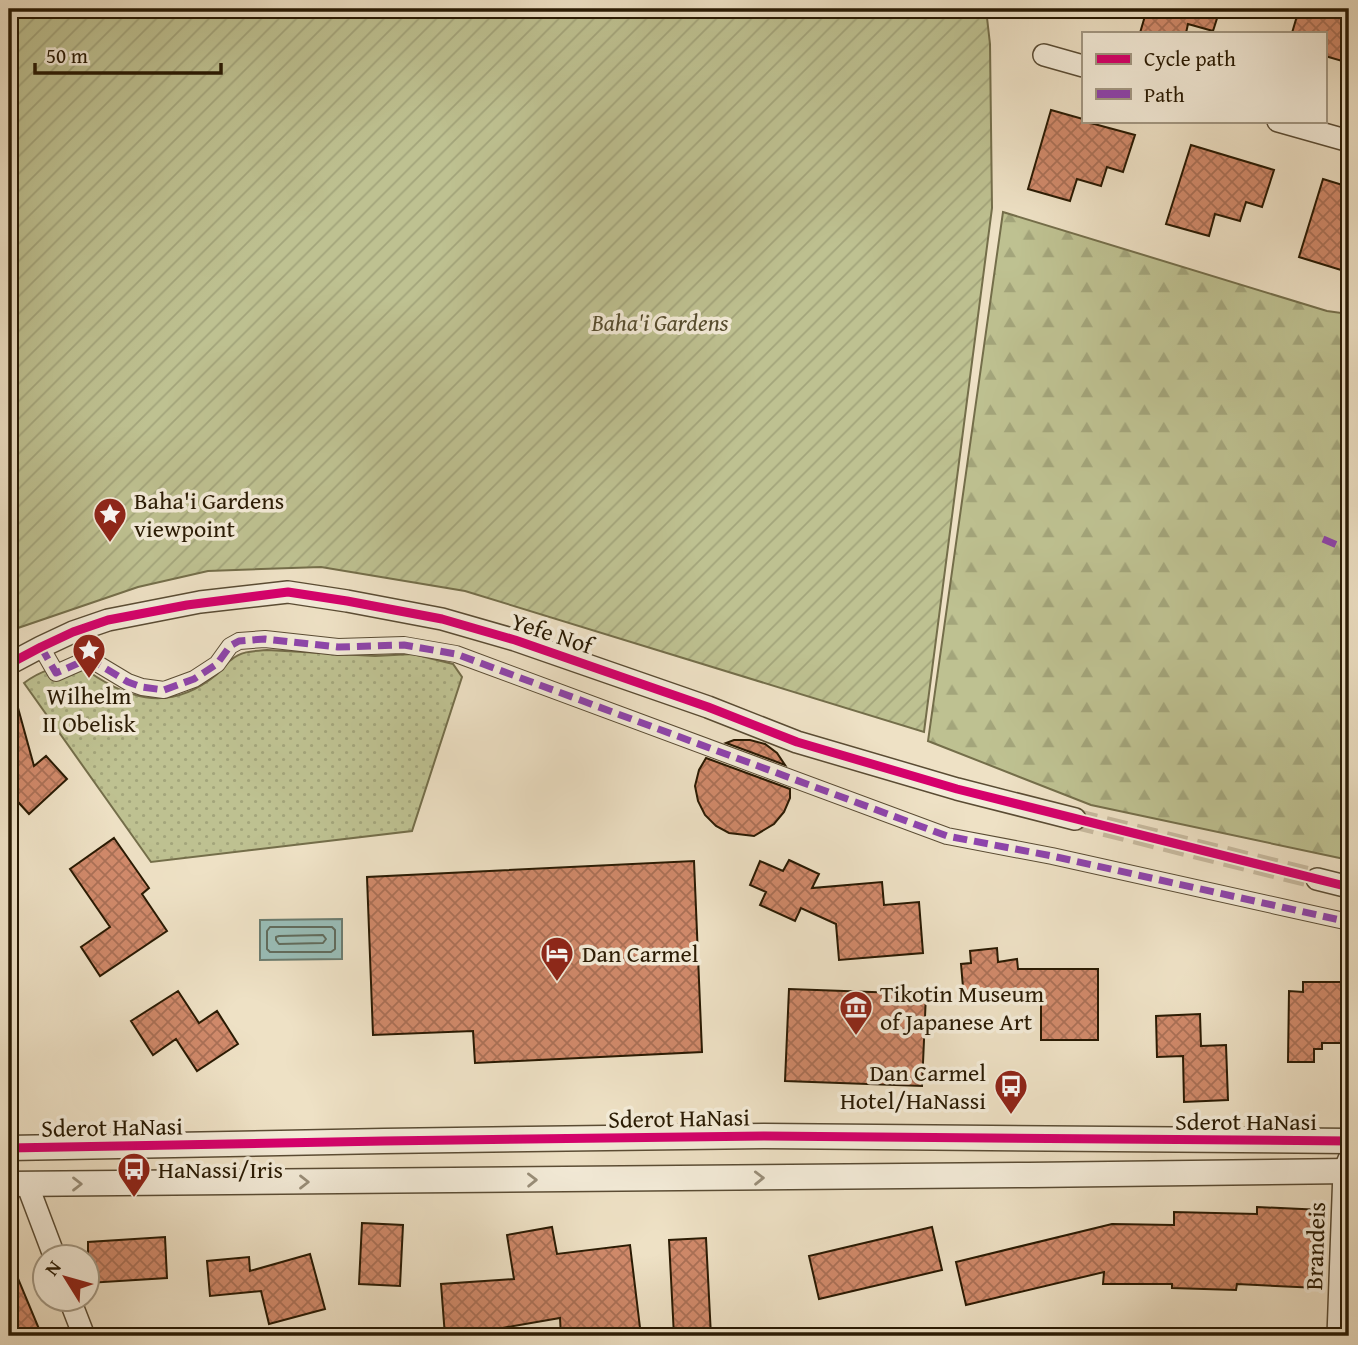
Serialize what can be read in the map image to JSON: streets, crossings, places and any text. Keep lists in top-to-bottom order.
{
  "streets": {
    "street": ["Yefe Nof", "Sderot HaNasi", "Brandeis"]
  },
  "crossings": [
    ["Sderot HaNasi", "Brandeis"]
  ],
  "parks": ["Baha'i Gardens"],
  "places": {
    "place": ["Baha'i Gardens viewpoint", "Wilhelm II Obelisk"],
    "hotel": ["Dan Carmel"],
    "museum": ["Tikotin Museum of Japanese Art"],
    "bus stop": ["Dan Carmel Hotel/HaNassi", "HaNassi/Iris"]
  },
  "legend": ["Cycle path", "Path"],
  "scale_bar": "50 m",
  "north": "top left"
}
